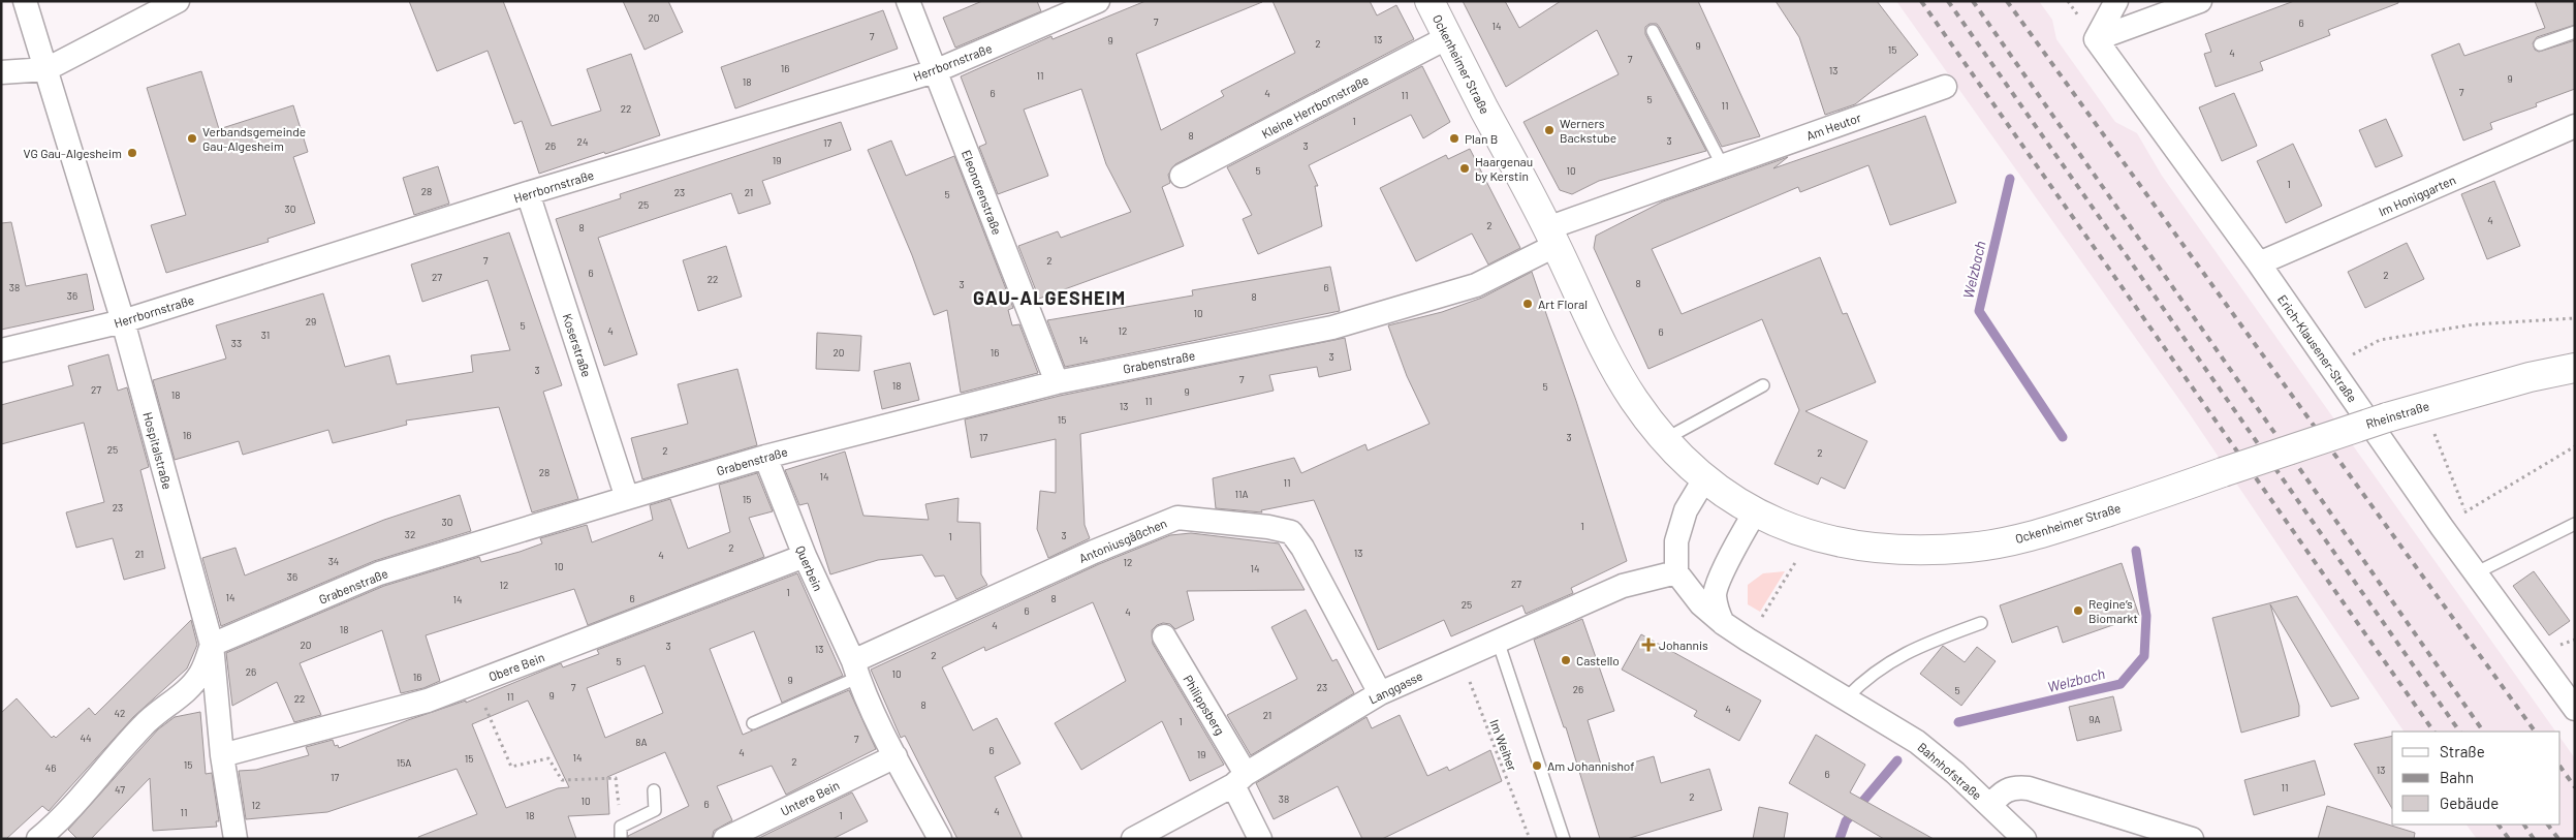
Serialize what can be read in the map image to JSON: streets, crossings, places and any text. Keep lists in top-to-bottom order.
{
  "streets": {
    "main road": ["Ockenheimer Straße", "Rheinstraße"],
    "street": [
      "Herrbornstraße",
      "Kleine Herrbornstraße",
      "Am Heutor",
      "Eleonorenstraße",
      "Im Honiggarten",
      "Koserstraße",
      "Erich-Klausener-Straße",
      "Grabenstraße",
      "Hospitalstraße",
      "Antoniusgäßchen",
      "Querbein",
      "Obere Bein",
      "Langgasse",
      "Philippsberg",
      "Bahnhofstraße",
      "Untere Bein"
    ],
    "path": ["Im Weiher"]
  },
  "crossings": [
    ["Herrbornstraße", "Eleonorenstraße"],
    ["Herrbornstraße", "Koserstraße"],
    ["Herrbornstraße", "Hospitalstraße"],
    ["Ockenheimer Straße", "Kleine Herrbornstraße"],
    ["Ockenheimer Straße", "Am Heutor"],
    ["Ockenheimer Straße", "Grabenstraße"],
    ["Ockenheimer Straße", "Rheinstraße"],
    ["Am Heutor", "Grabenstraße"],
    ["Eleonorenstraße", "Grabenstraße"],
    ["Im Honiggarten", "Erich-Klausener-Straße"],
    ["Koserstraße", "Grabenstraße"],
    ["Grabenstraße", "Hospitalstraße"],
    ["Grabenstraße", "Querbein"],
    ["Hospitalstraße", "Obere Bein"],
    ["Antoniusgäßchen", "Querbein"],
    ["Antoniusgäßchen", "Langgasse"],
    ["Querbein", "Obere Bein"],
    ["Querbein", "Untere Bein"],
    ["Langgasse", "Philippsberg"],
    ["Langgasse", "Im Weiher"],
    ["Langgasse", "Bahnhofstraße"]
  ],
  "districts": ["GAU-ALGESHEIM"],
  "water": ["Welzbach"],
  "places": {
    "other": [
      "Werners Backstube",
      "Verbandsgemeinde Gau-Algesheim",
      "Plan B",
      "VG Gau-Algesheim",
      "Haargenau by Kerstin",
      "Art Floral",
      "Regine‘s Biomarkt",
      "Castello",
      "Am Johannishof"
    ],
    "health": ["Johannis"]
  },
  "house_numbers": [
    "20",
    "7",
    "6",
    "14",
    "7",
    "13",
    "9",
    "2",
    "9",
    "15",
    "4",
    "7",
    "16",
    "13",
    "11",
    "9",
    "18",
    "7",
    "6",
    "4",
    "11",
    "5",
    "11",
    "22",
    "1",
    "8",
    "3",
    "24",
    "17",
    "26",
    "3",
    "19",
    "5",
    "10",
    "1",
    "28",
    "23",
    "21",
    "5",
    "25",
    "30",
    "4",
    "2",
    "8",
    "7",
    "2",
    "6",
    "2",
    "27",
    "22",
    "8",
    "3",
    "38",
    "6",
    "36",
    "8",
    "10",
    "29",
    "5",
    "4",
    "12",
    "6",
    "31",
    "14",
    "33",
    "20",
    "16",
    "3",
    "3",
    "7",
    "18",
    "5",
    "27",
    "9",
    "18",
    "11",
    "13",
    "15",
    "16",
    "17",
    "3",
    "25",
    "2",
    "2",
    "28",
    "14",
    "11",
    "11A",
    "15",
    "23",
    "30",
    "1",
    "32",
    "3",
    "1",
    "2",
    "13",
    "21",
    "4",
    "34",
    "12",
    "10",
    "14",
    "36",
    "27",
    "12",
    "1",
    "14",
    "6",
    "8",
    "14",
    "25",
    "6",
    "4",
    "4",
    "18",
    "20",
    "3",
    "13",
    "2",
    "5",
    "26",
    "10",
    "16",
    "9",
    "7",
    "23",
    "26",
    "5",
    "9",
    "11",
    "22",
    "8",
    "4",
    "42",
    "21",
    "9A",
    "1",
    "44",
    "7",
    "8A",
    "6",
    "4",
    "19",
    "14",
    "15",
    "2",
    "15A",
    "15",
    "46",
    "13",
    "6",
    "17",
    "11",
    "47",
    "2",
    "38",
    "10",
    "6",
    "12",
    "4",
    "11",
    "18",
    "1"
  ],
  "legend": ["Straße", "Bahn", "Gebäude"]
}
